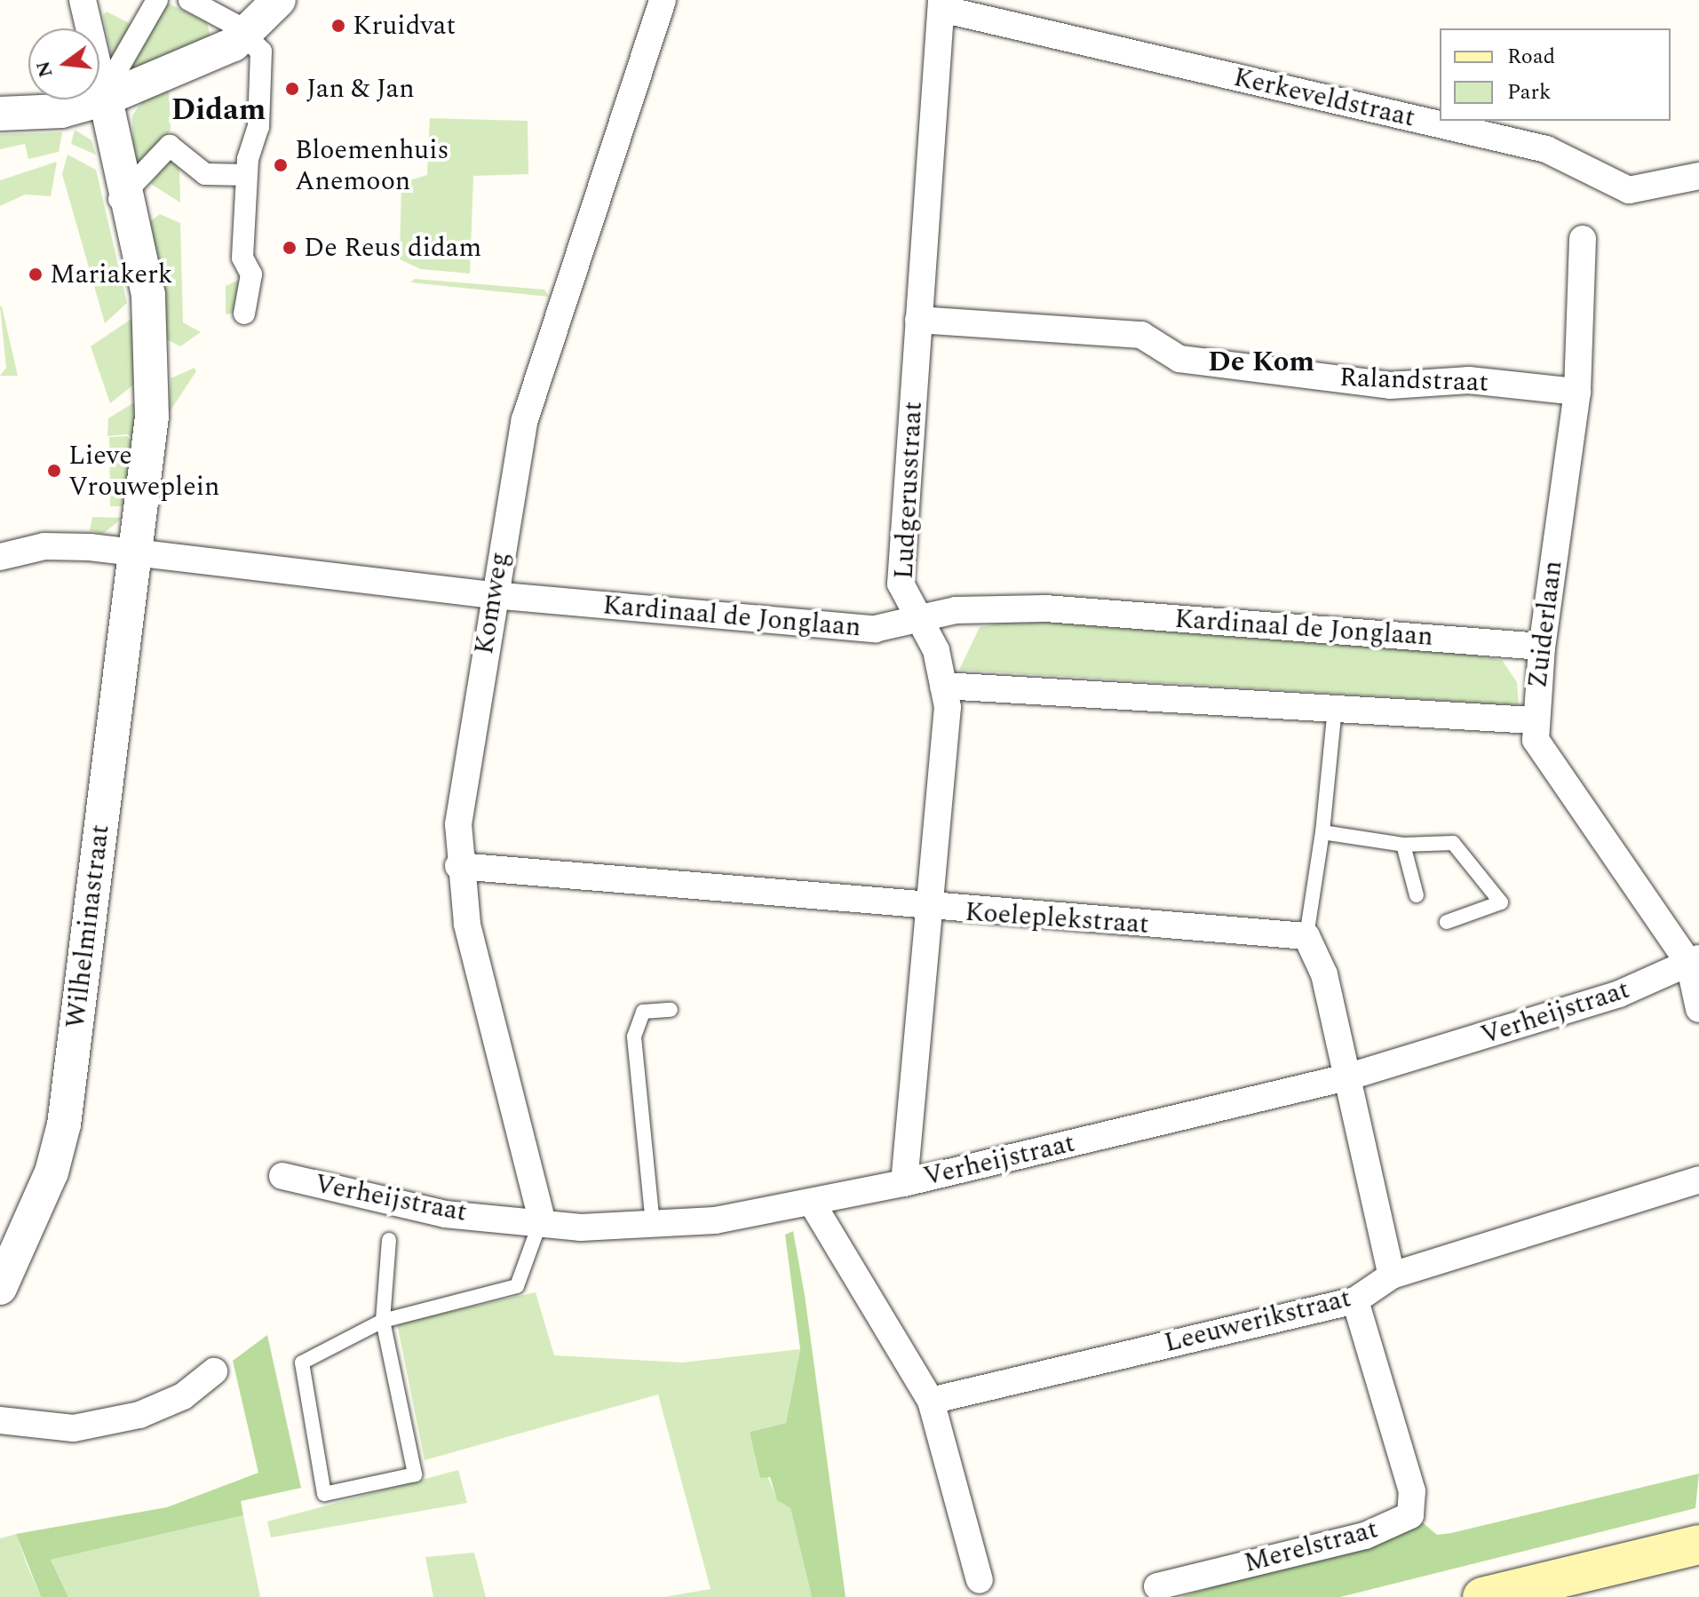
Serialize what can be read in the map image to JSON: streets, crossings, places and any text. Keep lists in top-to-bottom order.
{
  "streets": {
    "street": [
      "Kerkeveldstraat",
      "Ralandstraat",
      "Ludgerusstraat",
      "Komweg",
      "Kardinaal de Jonglaan",
      "Zuiderlaan",
      "Koeleplekstraat",
      "Wilhelminastraat",
      "Verheijstraat",
      "Leeuwerikstraat",
      "Merelstraat"
    ]
  },
  "crossings": [
    ["Kerkeveldstraat", "Ludgerusstraat"],
    ["Ralandstraat", "Ludgerusstraat"],
    ["Ralandstraat", "Zuiderlaan"],
    ["Ludgerusstraat", "Kardinaal de Jonglaan"],
    ["Ludgerusstraat", "Koeleplekstraat"],
    ["Ludgerusstraat", "Verheijstraat"],
    ["Komweg", "Kardinaal de Jonglaan"],
    ["Komweg", "Koeleplekstraat"],
    ["Komweg", "Verheijstraat"],
    ["Kardinaal de Jonglaan", "Zuiderlaan"],
    ["Kardinaal de Jonglaan", "Wilhelminastraat"],
    ["Zuiderlaan", "Verheijstraat"],
    ["Leeuwerikstraat", "Merelstraat"]
  ],
  "districts": ["Didam", "De Kom"],
  "places": [
    "Kruidvat",
    "Jan & Jan",
    "Bloemenhuis Anemoon",
    "De Reus didam",
    "Mariakerk",
    "Lieve Vrouweplein"
  ],
  "legend": ["Road", "Park"],
  "north": "left"
}
